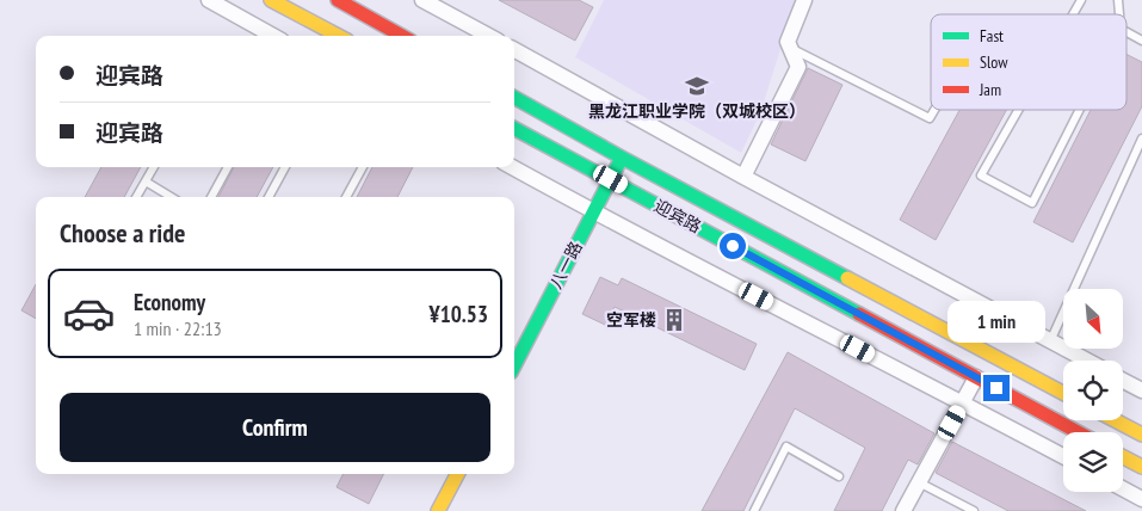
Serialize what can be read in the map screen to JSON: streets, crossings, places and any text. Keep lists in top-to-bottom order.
{
  "streets": {
    "main road": ["迎宾路", "八一路"]
  },
  "crossings": [
    ["迎宾路", "八一路"]
  ],
  "places": {
    "school or university": ["黑龙江职业学院（双城校区）"],
    "building": ["空军楼"]
  },
  "legend": ["Fast", "Slow", "Jam"],
  "north": "bottom right",
  "page": {
    "banner": ["迎宾路", "迎宾路"],
    "heading": "Choose a ride",
    "list": [
      {
        "name": "Economy",
        "note": "1 min · 22:13",
        "value": "¥10.53"
      }
    ],
    "bubble": "1 min",
    "buttons": "Confirm"
  }
}
